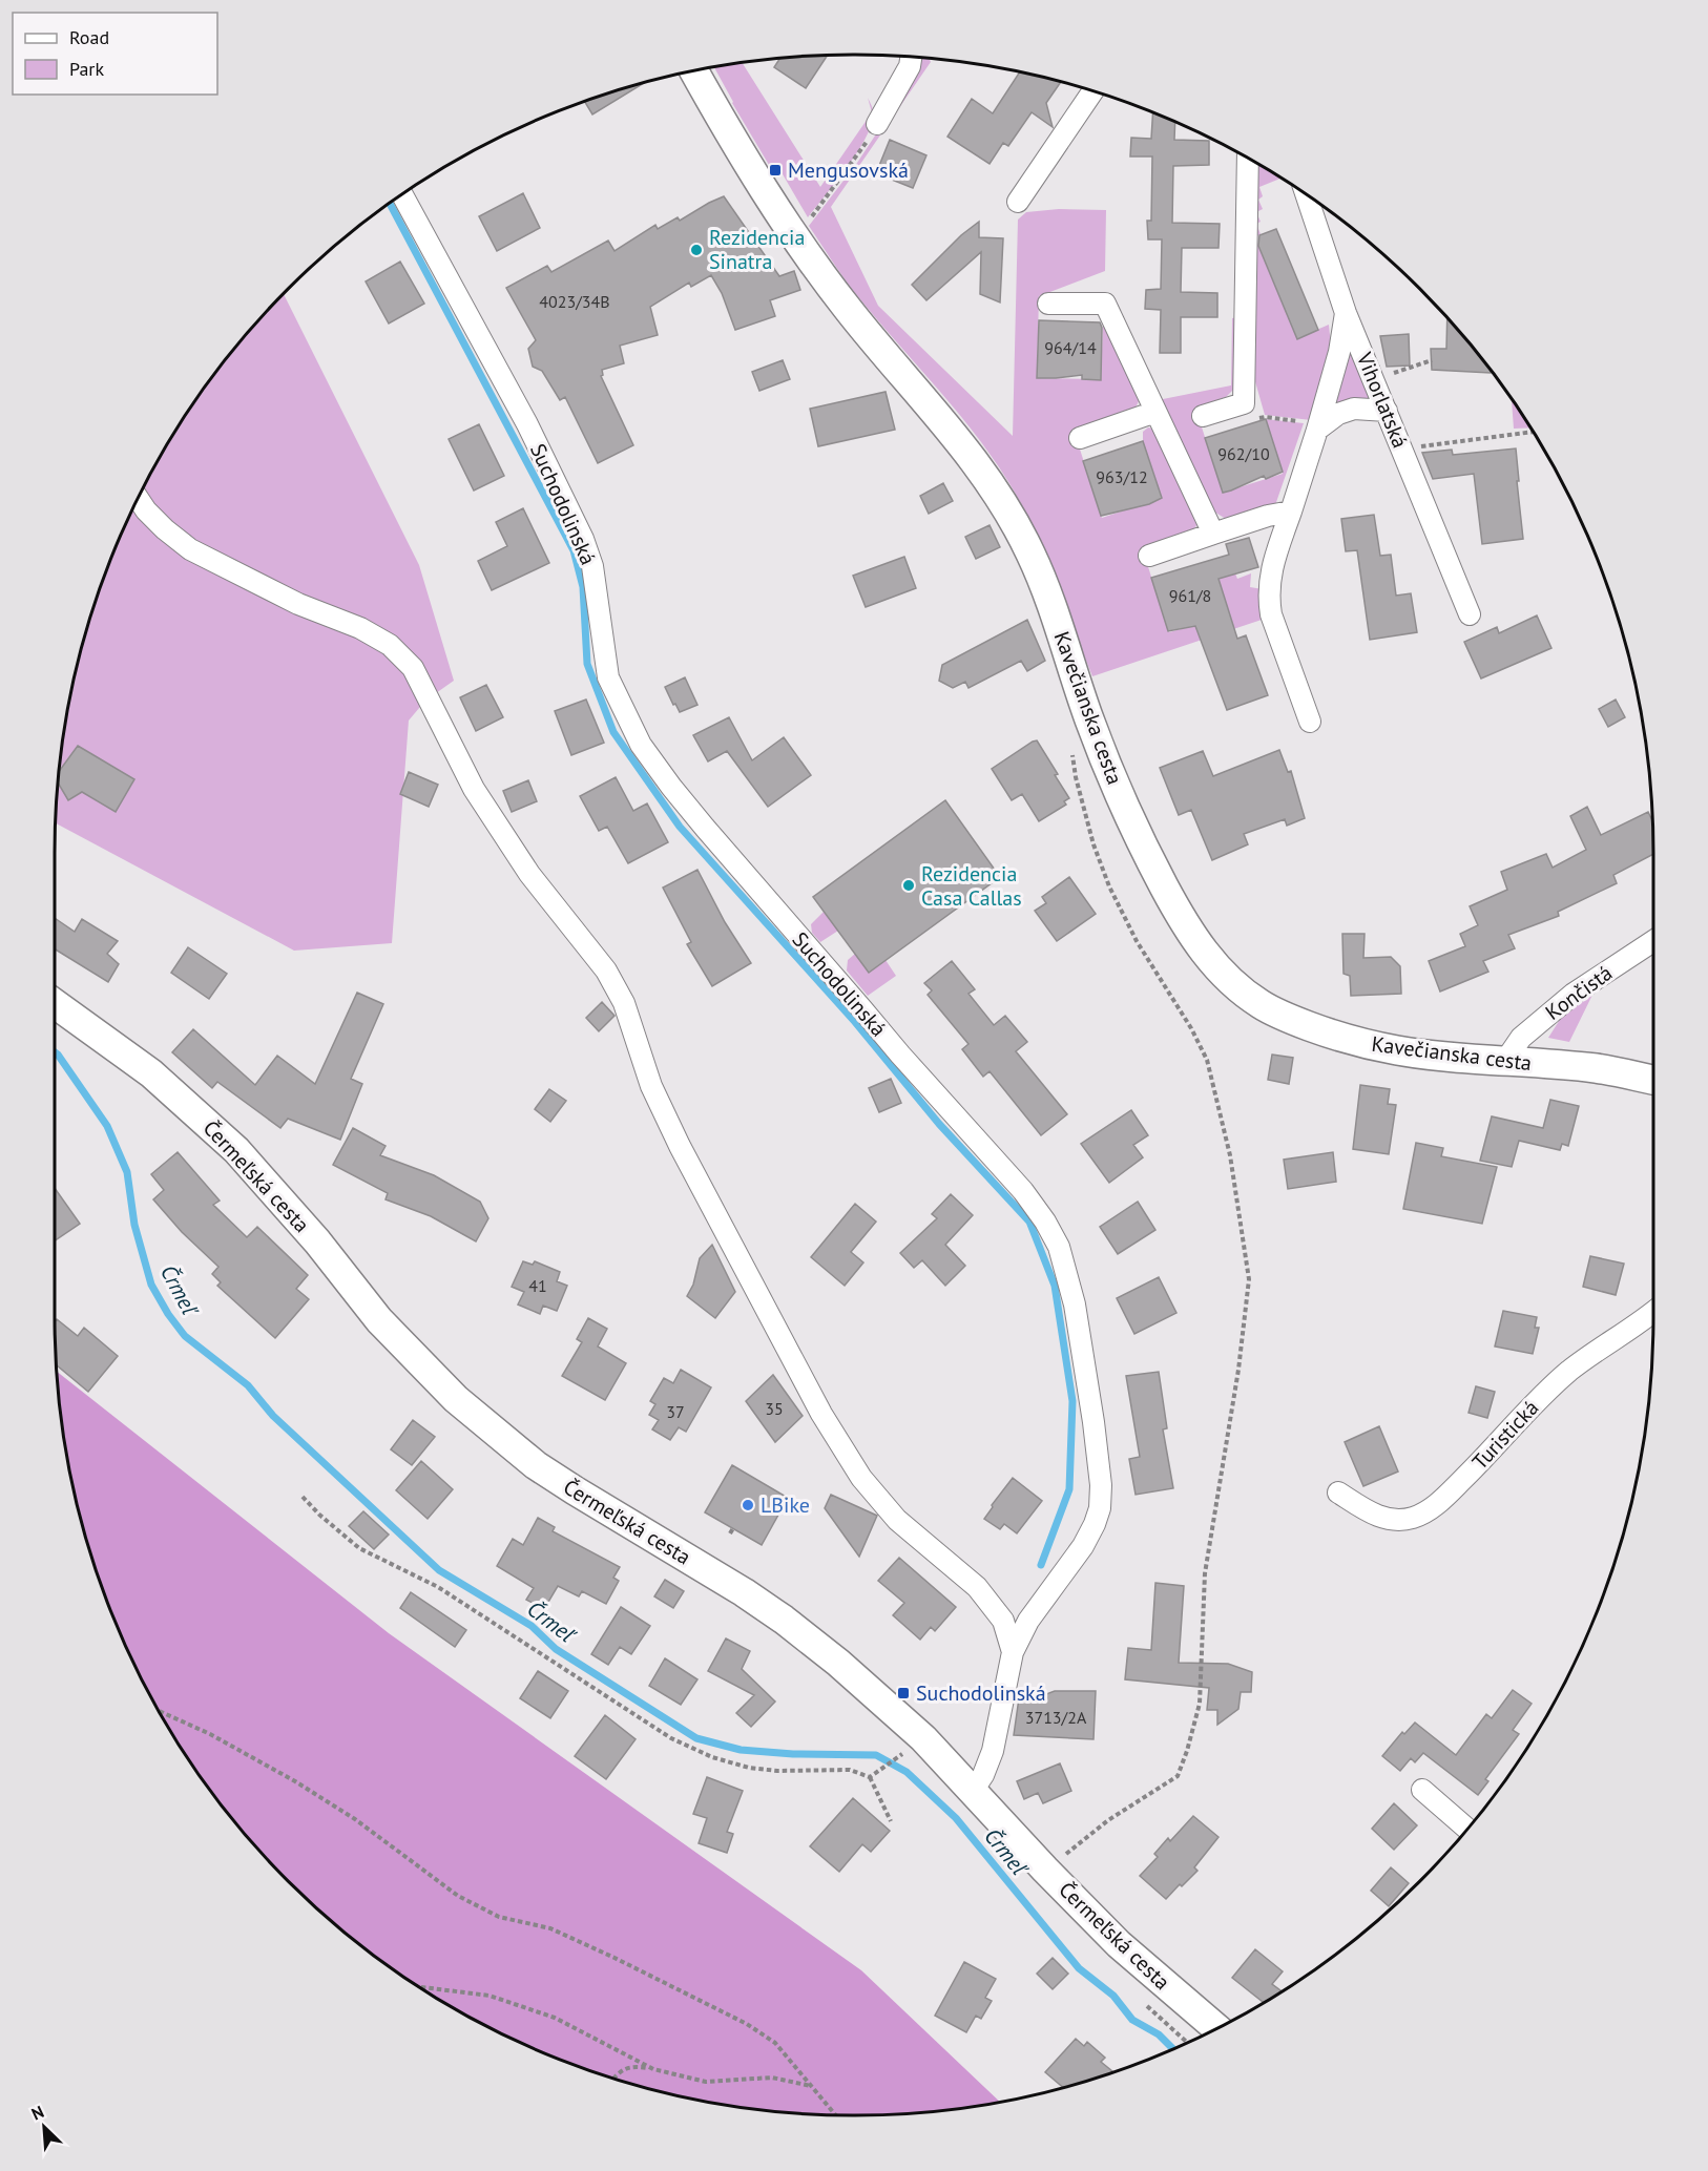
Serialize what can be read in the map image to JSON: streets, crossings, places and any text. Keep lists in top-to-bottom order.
{
  "streets": {
    "main road": ["Kavečianska cesta", "Čermeľská cesta"],
    "street": [
      "Vihorlatská",
      "Suchodolinská",
      "Končistá",
      "Turistická"
    ]
  },
  "crossings": [
    ["Suchodolinská", "Čermeľská cesta"],
    ["Kavečianska cesta", "Končistá"]
  ],
  "water": ["Črmeľ"],
  "places": {
    "transit": ["Mengusovská", "Suchodolinská"],
    "other": ["Rezidencia Sinatra", "Rezidencia Casa Callas", "LBike"]
  },
  "house_numbers": [
    "4023/34B",
    "964/14",
    "962/10",
    "963/12",
    "961/8",
    "41",
    "35",
    "37",
    "3713/2A"
  ],
  "legend": ["Road", "Park"],
  "north": "top left"
}
